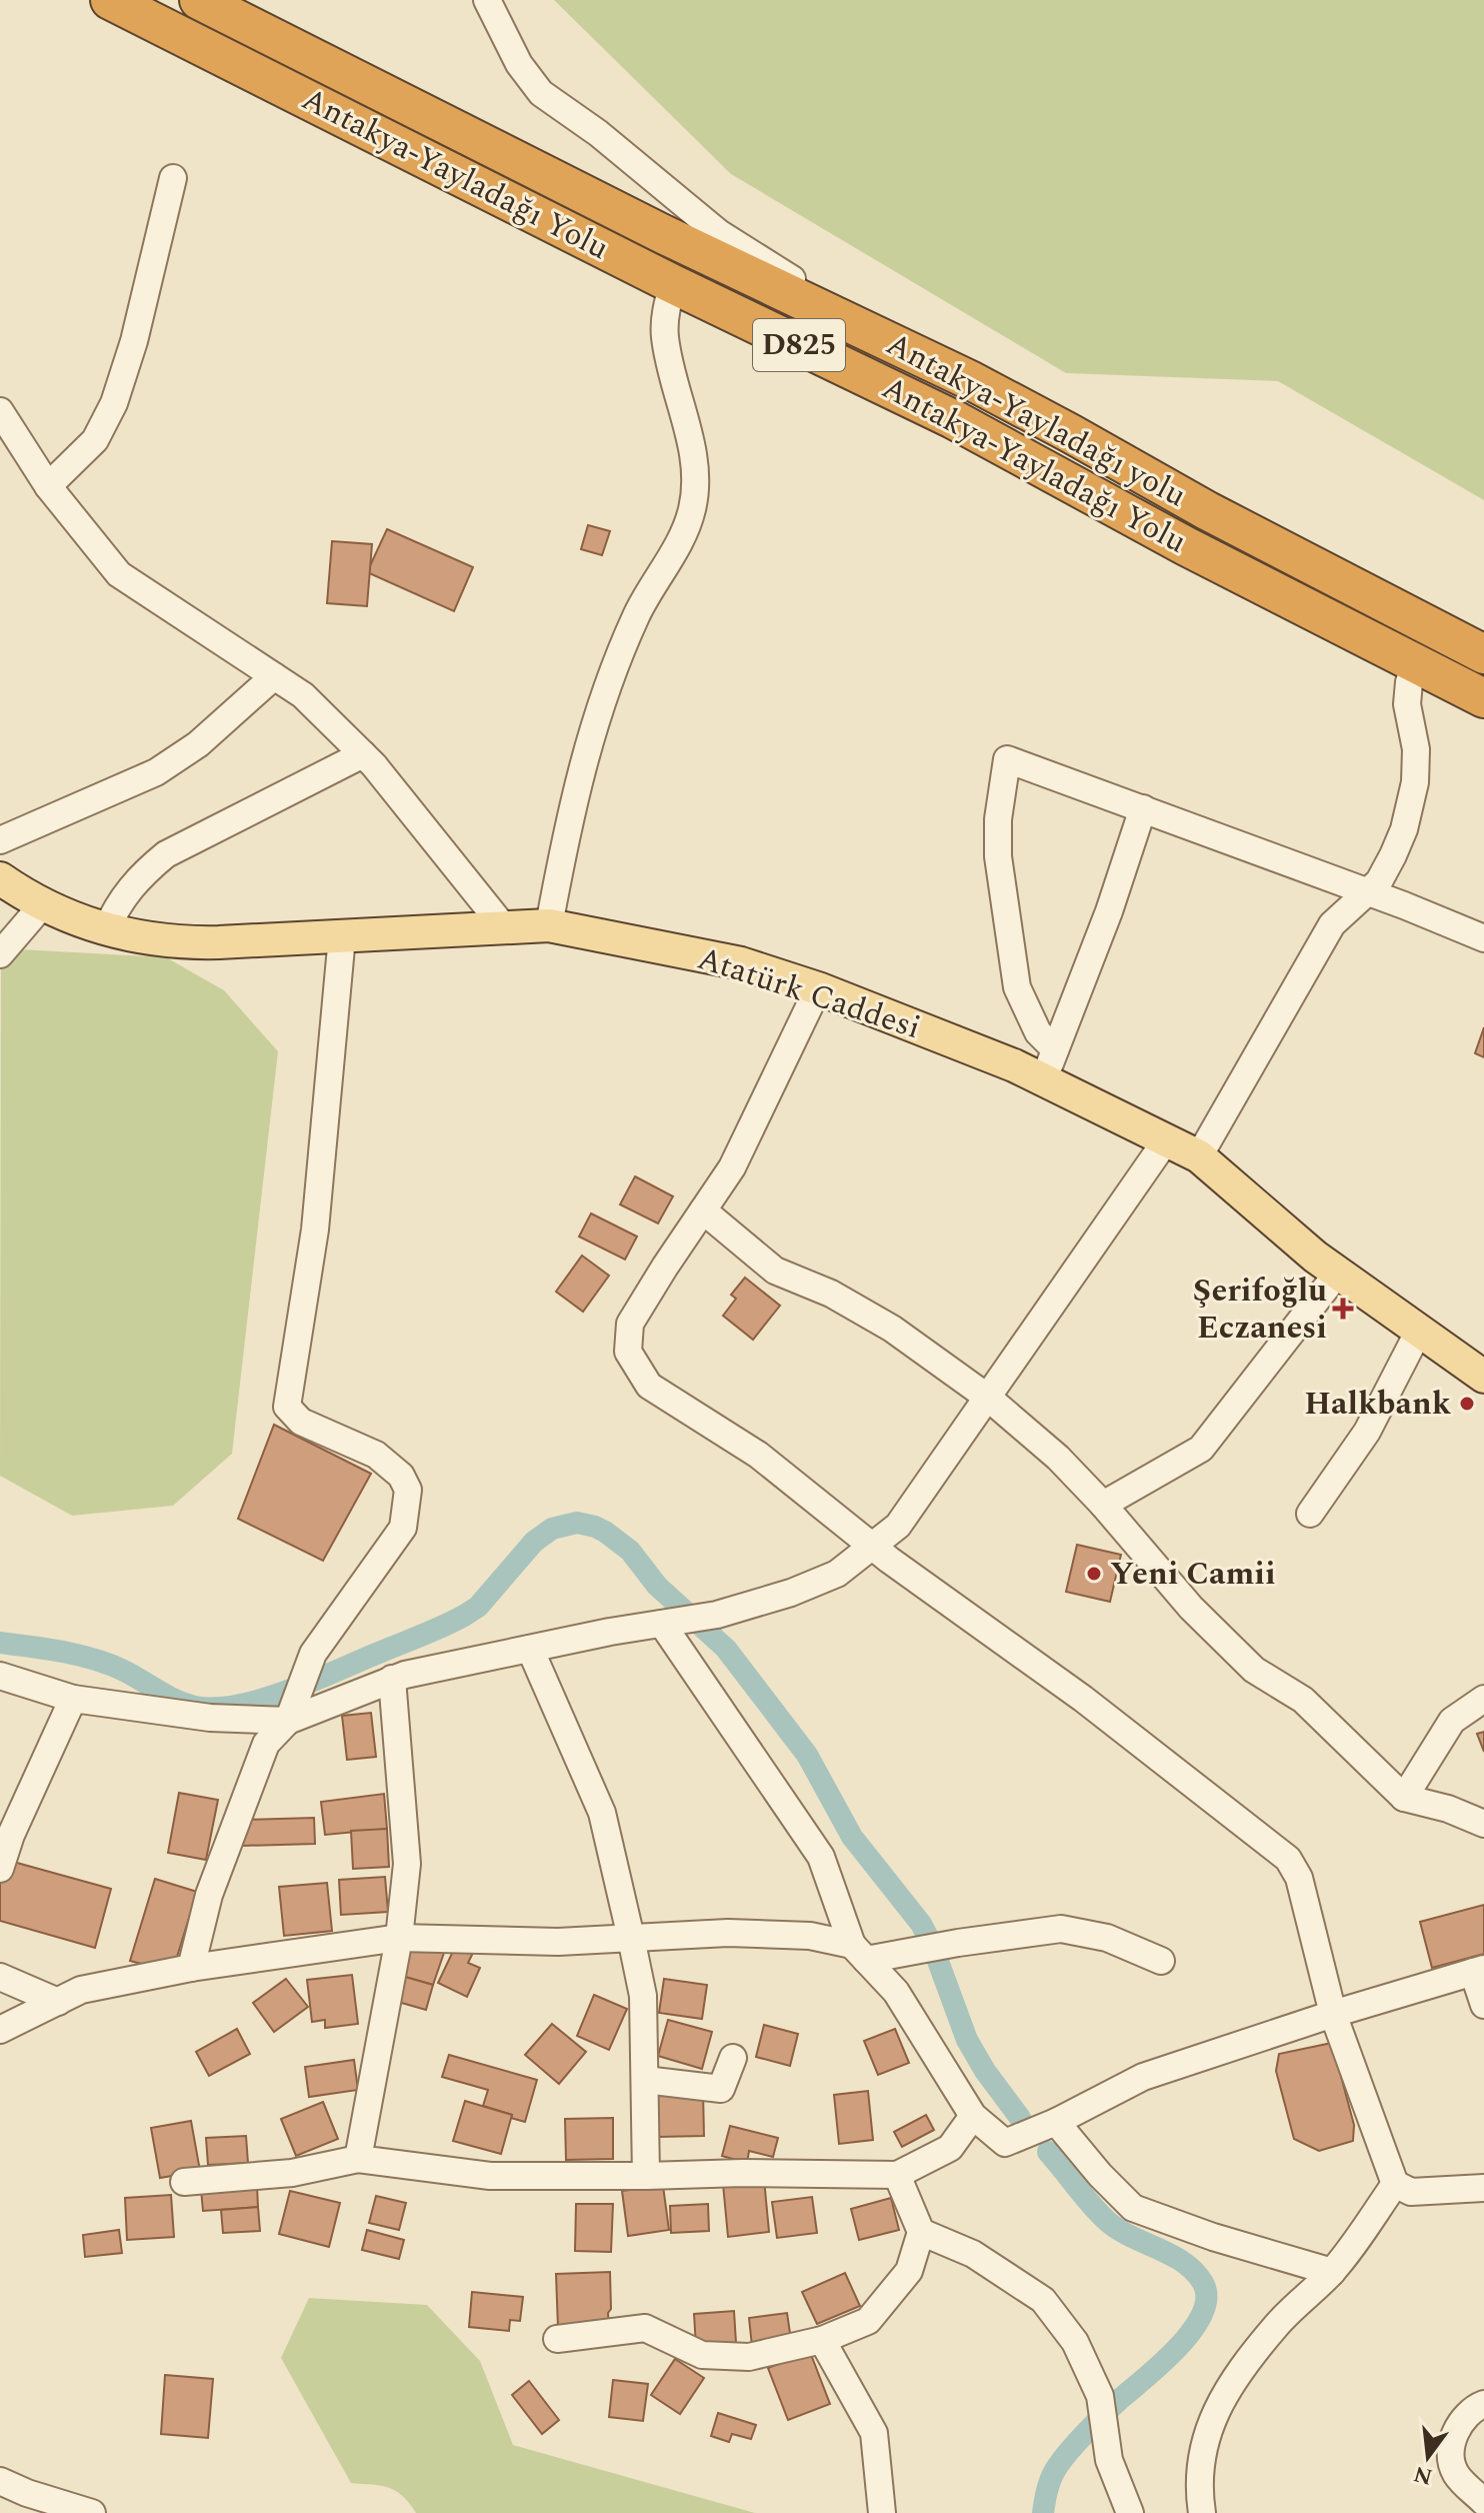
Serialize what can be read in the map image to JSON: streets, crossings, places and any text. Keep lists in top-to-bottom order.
{
  "streets": {
    "highway": ["Antakya-Yayladağı Yolu", "D825", "Antakya-Yayladağı yolu"],
    "main road": ["Atatürk Caddesi"]
  },
  "places": {
    "health": ["Şerifoğlu Eczanesi"],
    "other": ["Halkbank", "Yeni Camii"]
  },
  "north": "bottom"
}
